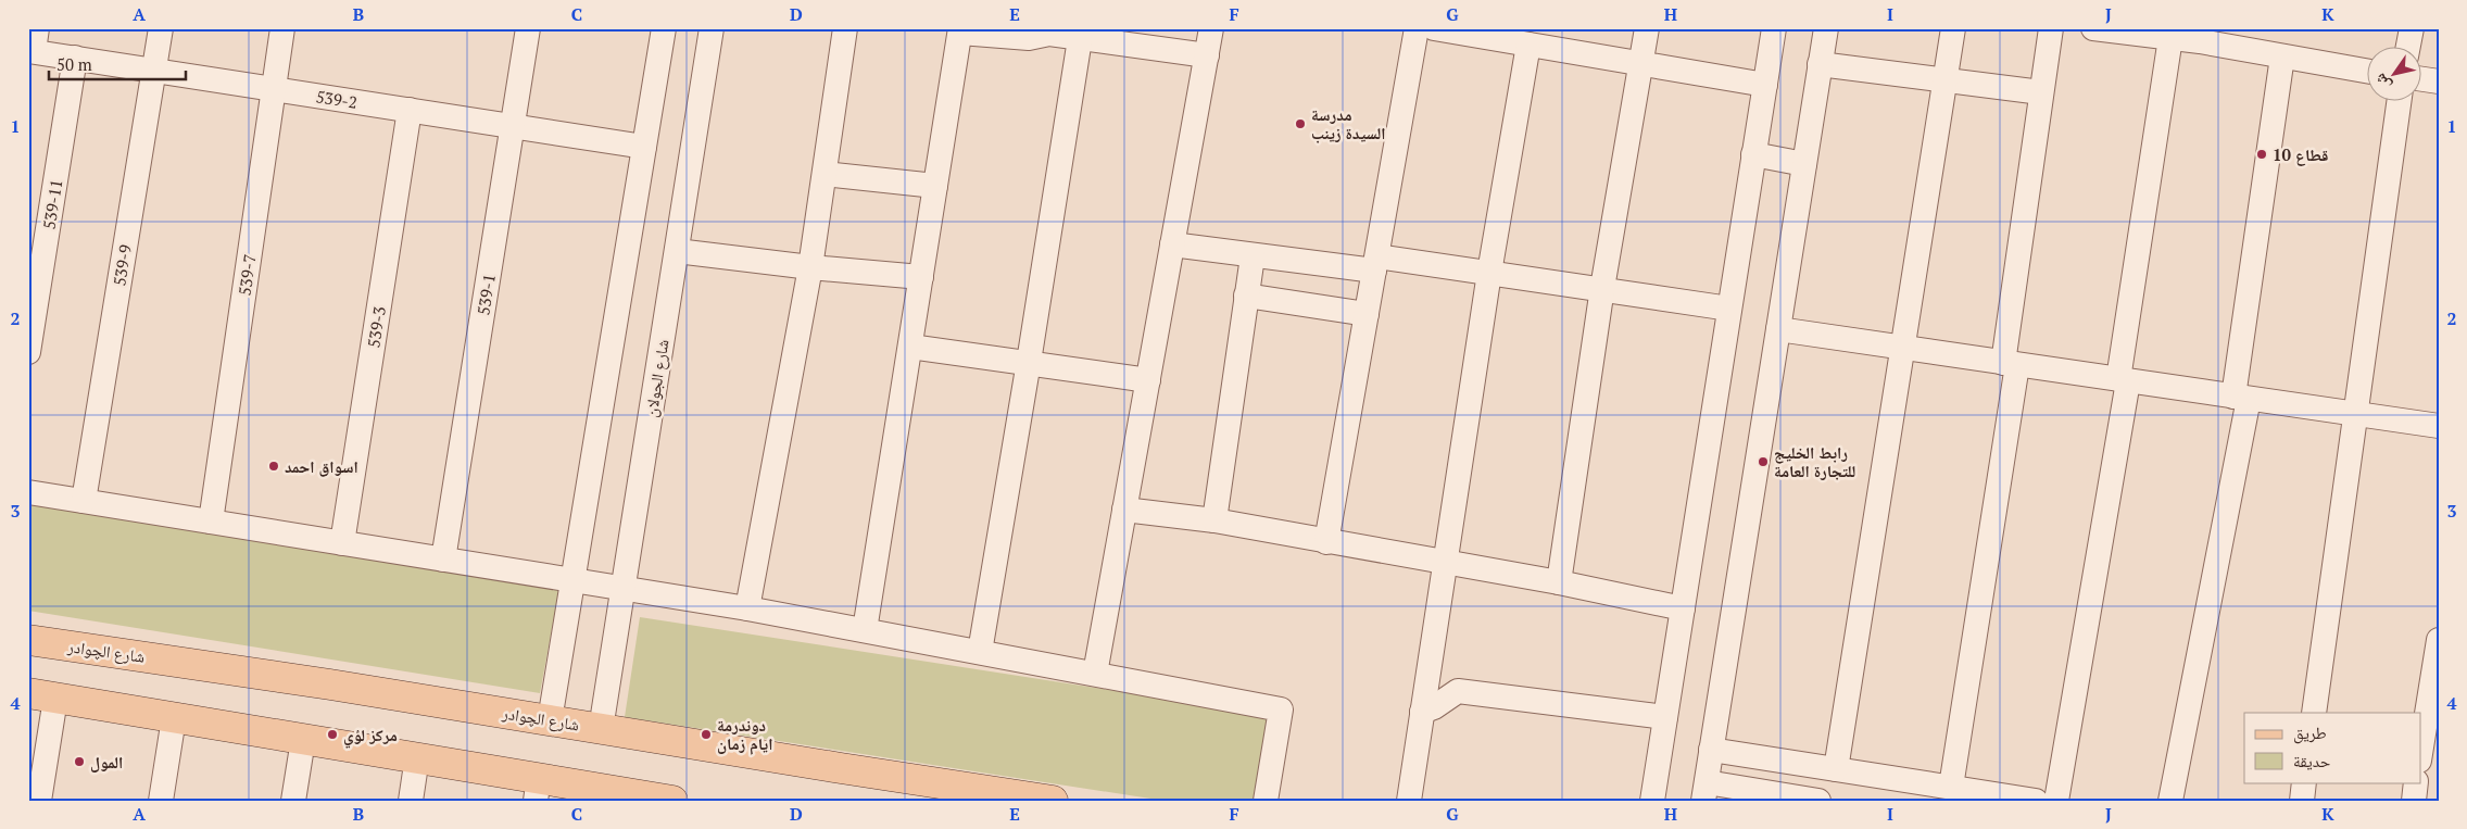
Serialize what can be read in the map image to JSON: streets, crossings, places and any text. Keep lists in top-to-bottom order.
{
  "streets": {
    "main road": ["شارع الچوادر"],
    "street": [
      "539-2",
      "539-11",
      "539-9",
      "539-7",
      "539-1",
      "539-3",
      "شارع الجولان"
    ]
  },
  "crossings": [
    ["539-2", "539-11"],
    ["539-2", "539-9"],
    ["539-2", "539-7"],
    ["539-2", "539-1"],
    ["539-2", "539-3"],
    ["شارع الجولان", "شارع الچوادر"]
  ],
  "places": [
    "مدرسة السيدة زينب",
    "قطاع 10",
    "رابط الخليج للتجارة العامة",
    "اسواق احمد",
    "مركز لؤي",
    "دوندرمة ايام زمان",
    "المول"
  ],
  "legend": ["طريق", "حديقة"],
  "scale_bar": "50 m",
  "north": "bottom left",
  "grid": {
    "columns": [
      "A",
      "B",
      "C",
      "D",
      "E",
      "F",
      "G",
      "H",
      "I",
      "J",
      "K"
    ],
    "rows": [
      "1",
      "2",
      "3",
      "4"
    ]
  }
}
